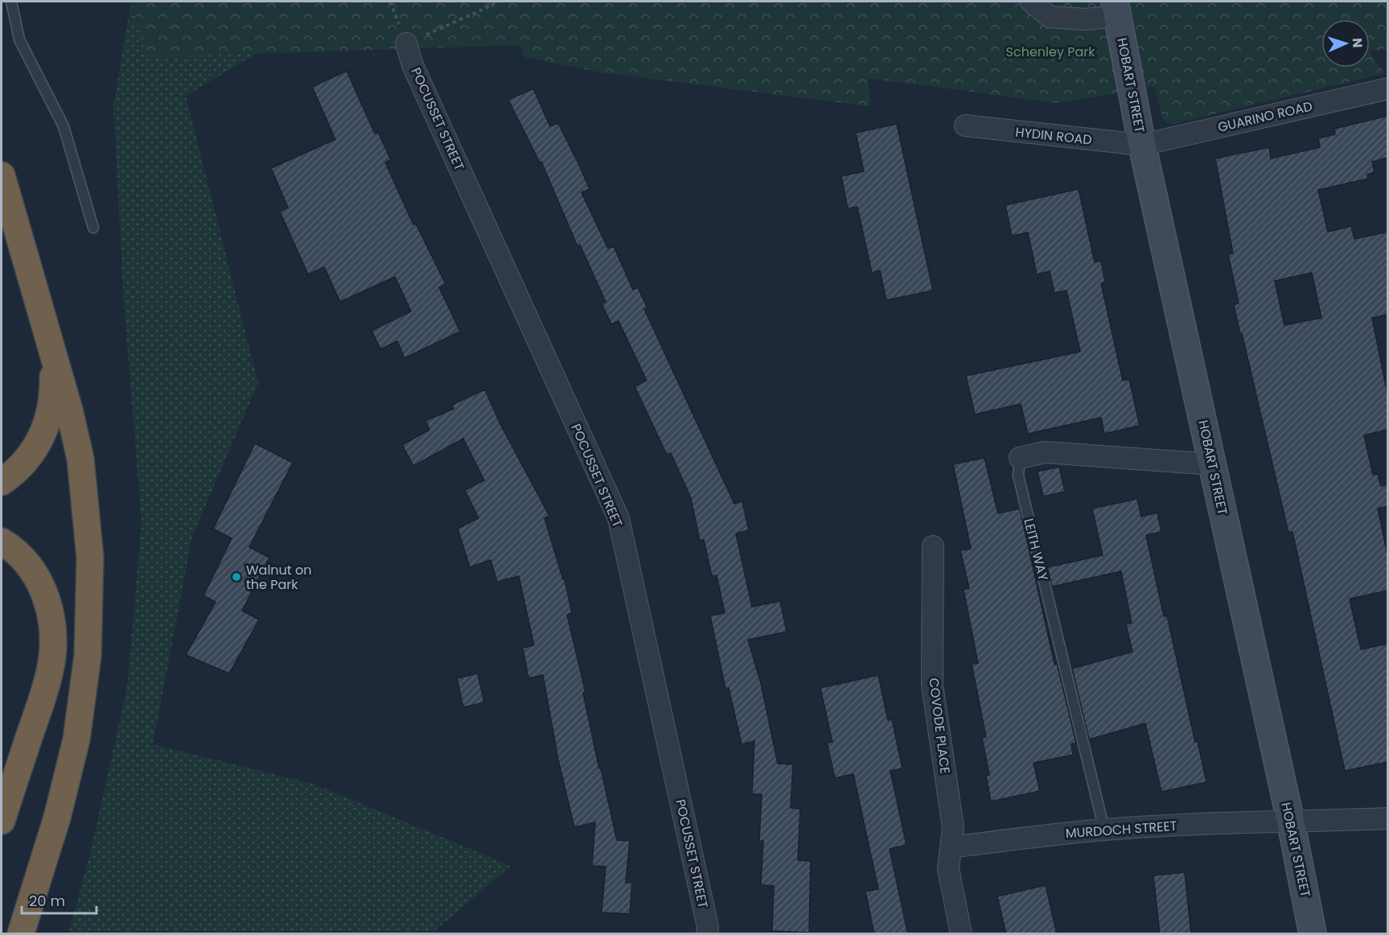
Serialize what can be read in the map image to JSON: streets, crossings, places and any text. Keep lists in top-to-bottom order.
{
  "streets": {
    "street": [
      "HOBART STREET",
      "GUARINO ROAD",
      "POCUSSET STREET",
      "HYDIN ROAD",
      "LEITH WAY",
      "COVODE PLACE",
      "MURDOCH STREET"
    ]
  },
  "crossings": [
    ["HOBART STREET", "GUARINO ROAD"],
    ["HOBART STREET", "HYDIN ROAD"],
    ["HOBART STREET", "LEITH WAY"],
    ["HOBART STREET", "MURDOCH STREET"],
    ["GUARINO ROAD", "HYDIN ROAD"],
    ["LEITH WAY", "MURDOCH STREET"],
    ["COVODE PLACE", "MURDOCH STREET"]
  ],
  "parks": ["Schenley Park"],
  "places": ["Walnut on the Park"],
  "scale_bar": "20 m",
  "north": "right"
}
